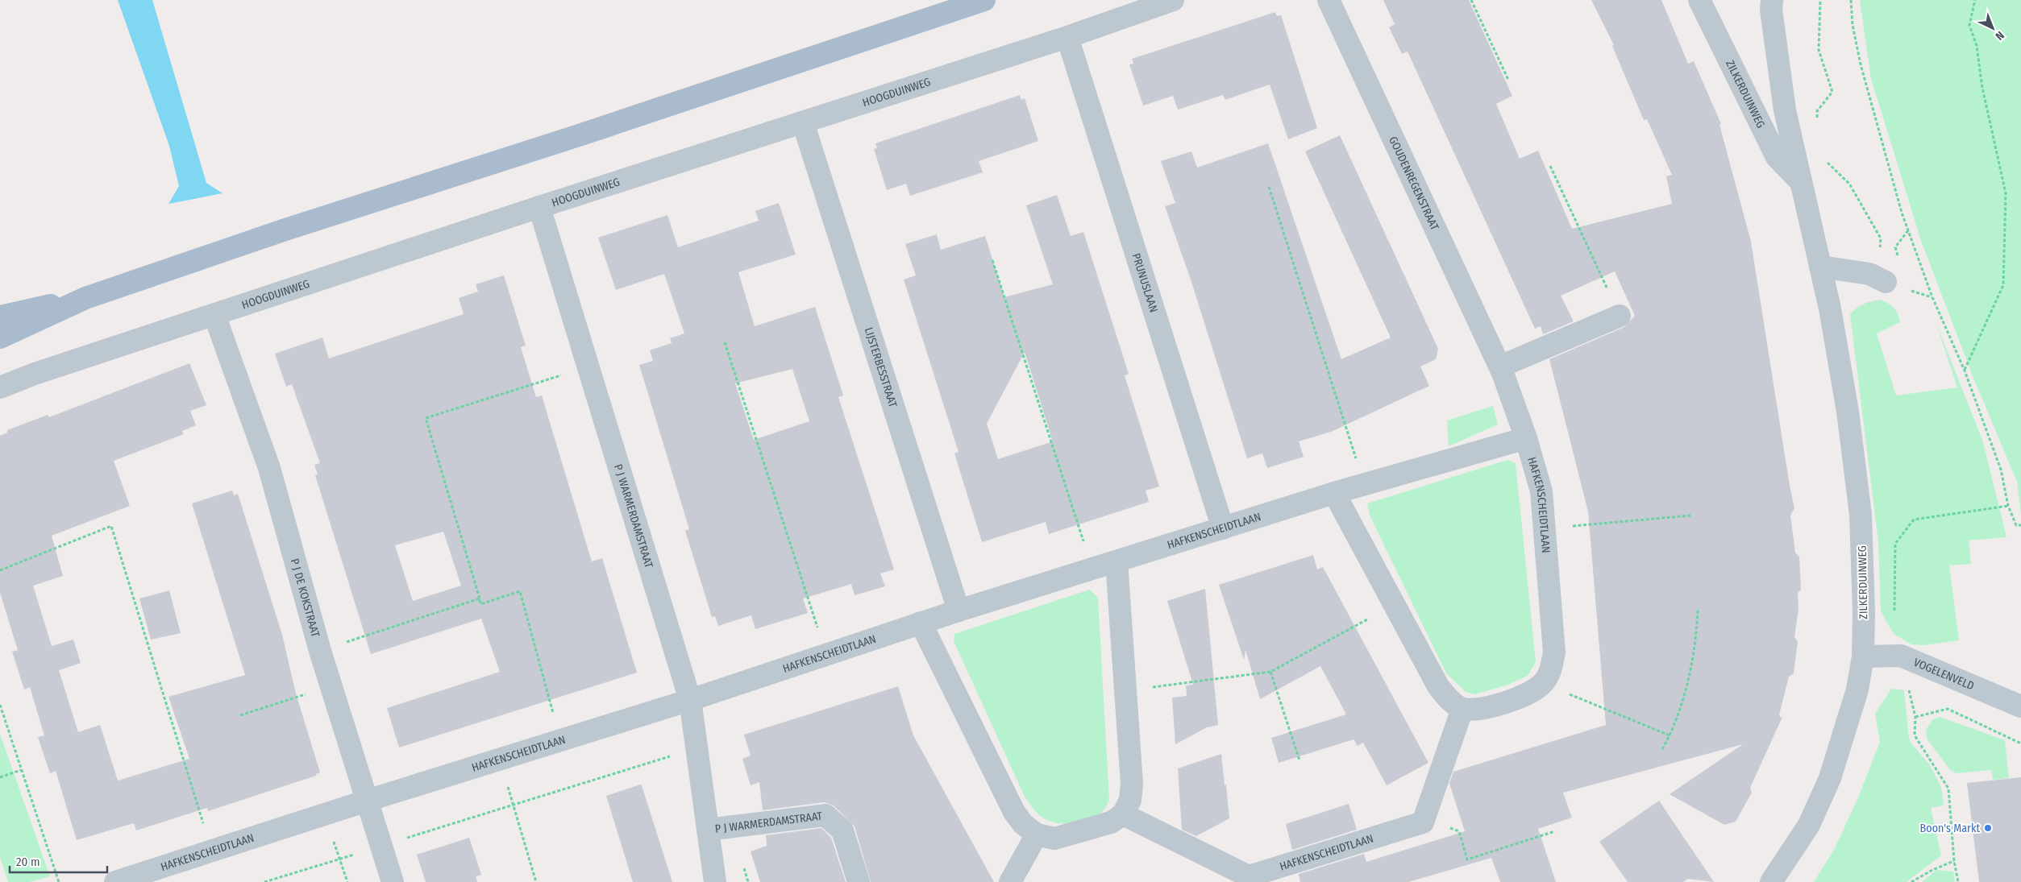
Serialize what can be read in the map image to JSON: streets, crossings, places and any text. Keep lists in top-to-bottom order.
{
  "streets": {
    "street": [
      "HOOGDUINWEG",
      "ZILKERDUINWEG",
      "GOUDENREGENSTRAAT",
      "PRUNUSLAAN",
      "LIJSTERBESSTRAAT",
      "HAFKENSCHEIDTLAAN",
      "P J WARMERDAMSTRAAT",
      "P J DE KOKSTRAAT",
      "VOGELENVELD"
    ]
  },
  "crossings": [
    ["HOOGDUINWEG", "PRUNUSLAAN"],
    ["HOOGDUINWEG", "LIJSTERBESSTRAAT"],
    ["HOOGDUINWEG", "P J WARMERDAMSTRAAT"],
    ["HOOGDUINWEG", "P J DE KOKSTRAAT"],
    ["ZILKERDUINWEG", "VOGELENVELD"],
    ["GOUDENREGENSTRAAT", "HAFKENSCHEIDTLAAN"],
    ["PRUNUSLAAN", "HAFKENSCHEIDTLAAN"],
    ["LIJSTERBESSTRAAT", "HAFKENSCHEIDTLAAN"],
    ["HAFKENSCHEIDTLAAN", "P J WARMERDAMSTRAAT"],
    ["HAFKENSCHEIDTLAAN", "P J DE KOKSTRAAT"]
  ],
  "places": ["Boon's Markt"],
  "scale_bar": "20 m",
  "north": "bottom right"
}
